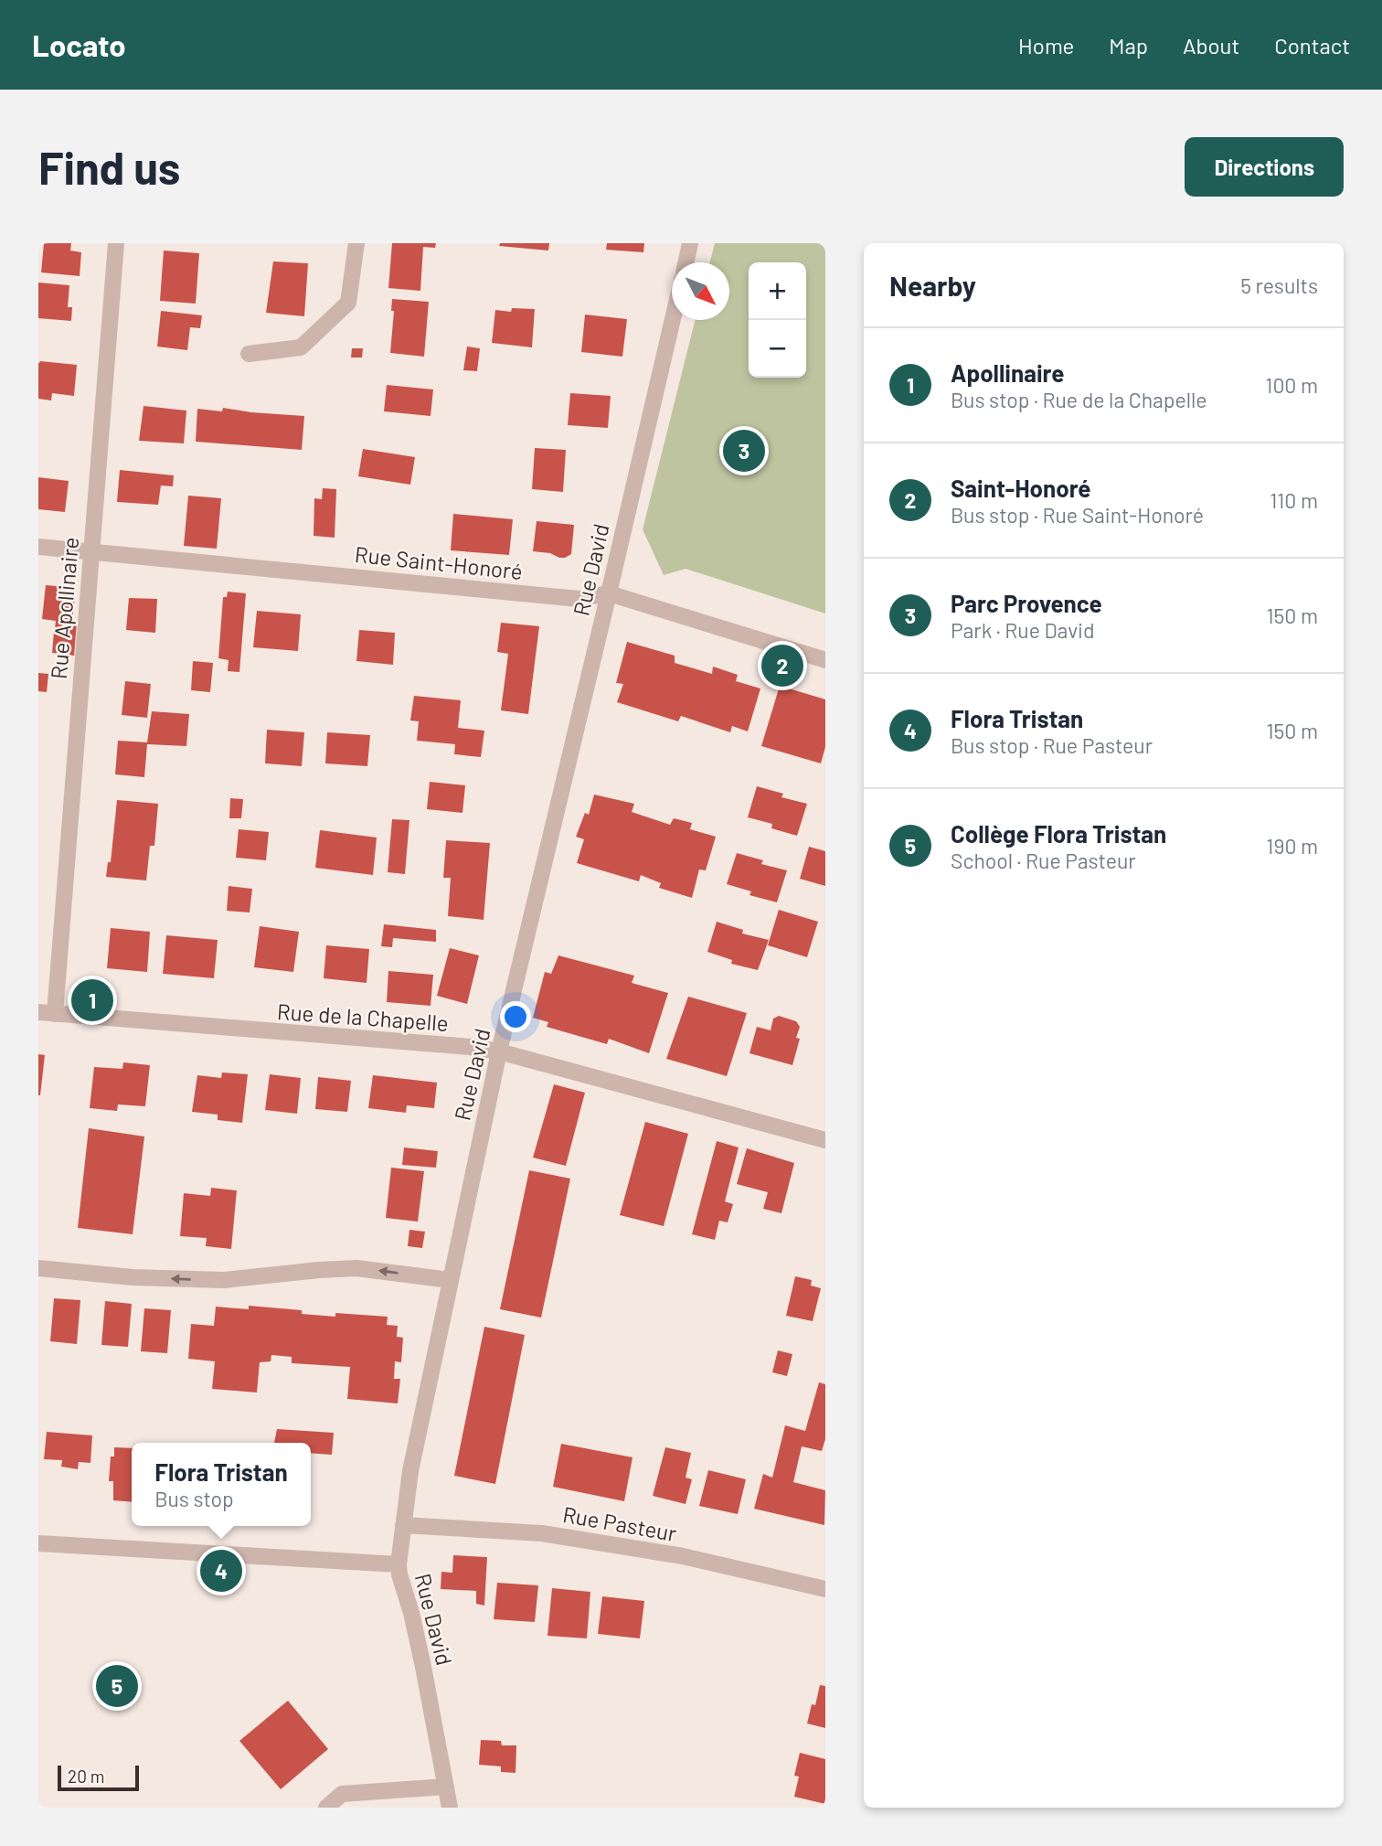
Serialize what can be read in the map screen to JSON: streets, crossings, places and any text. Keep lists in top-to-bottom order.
{
  "streets": {
    "street": [
      "Rue Saint-Honoré",
      "Rue David",
      "Rue Apollinaire",
      "Rue de la Chapelle",
      "Rue Pasteur"
    ]
  },
  "crossings": [
    ["Rue Saint-Honoré", "Rue David"],
    ["Rue Saint-Honoré", "Rue Apollinaire"],
    ["Rue David", "Rue de la Chapelle"],
    ["Rue David", "Rue Pasteur"],
    ["Rue Apollinaire", "Rue de la Chapelle"]
  ],
  "scale_bar": "20 m",
  "north": "bottom right",
  "page": {
    "header": "Locato",
    "nav": [
      "Home",
      "Map",
      "About",
      "Contact"
    ],
    "buttons": "Directions",
    "title": "Find us",
    "heading": ["Nearby", "5 results"],
    "map_buttons": ["+", "−"],
    "list": [
      {
        "mark": "1",
        "name": "Apollinaire",
        "note": "Bus stop · Rue de la Chapelle",
        "value": "100 m"
      },
      {
        "mark": "2",
        "name": "Saint-Honoré",
        "note": "Bus stop · Rue Saint-Honoré",
        "value": "110 m"
      },
      {
        "mark": "3",
        "name": "Parc Provence",
        "note": "Park · Rue David",
        "value": "150 m"
      },
      {
        "mark": "4",
        "name": "Flora Tristan",
        "note": "Bus stop · Rue Pasteur",
        "value": "150 m"
      },
      {
        "mark": "5",
        "name": "Collège Flora Tristan",
        "note": "School · Rue Pasteur",
        "value": "190 m"
      }
    ],
    "pins": [
      "3",
      "2",
      "1",
      "4",
      "5"
    ],
    "popup": ["Flora Tristan", "Bus stop"],
    "scale": "20 m"
  }
}
